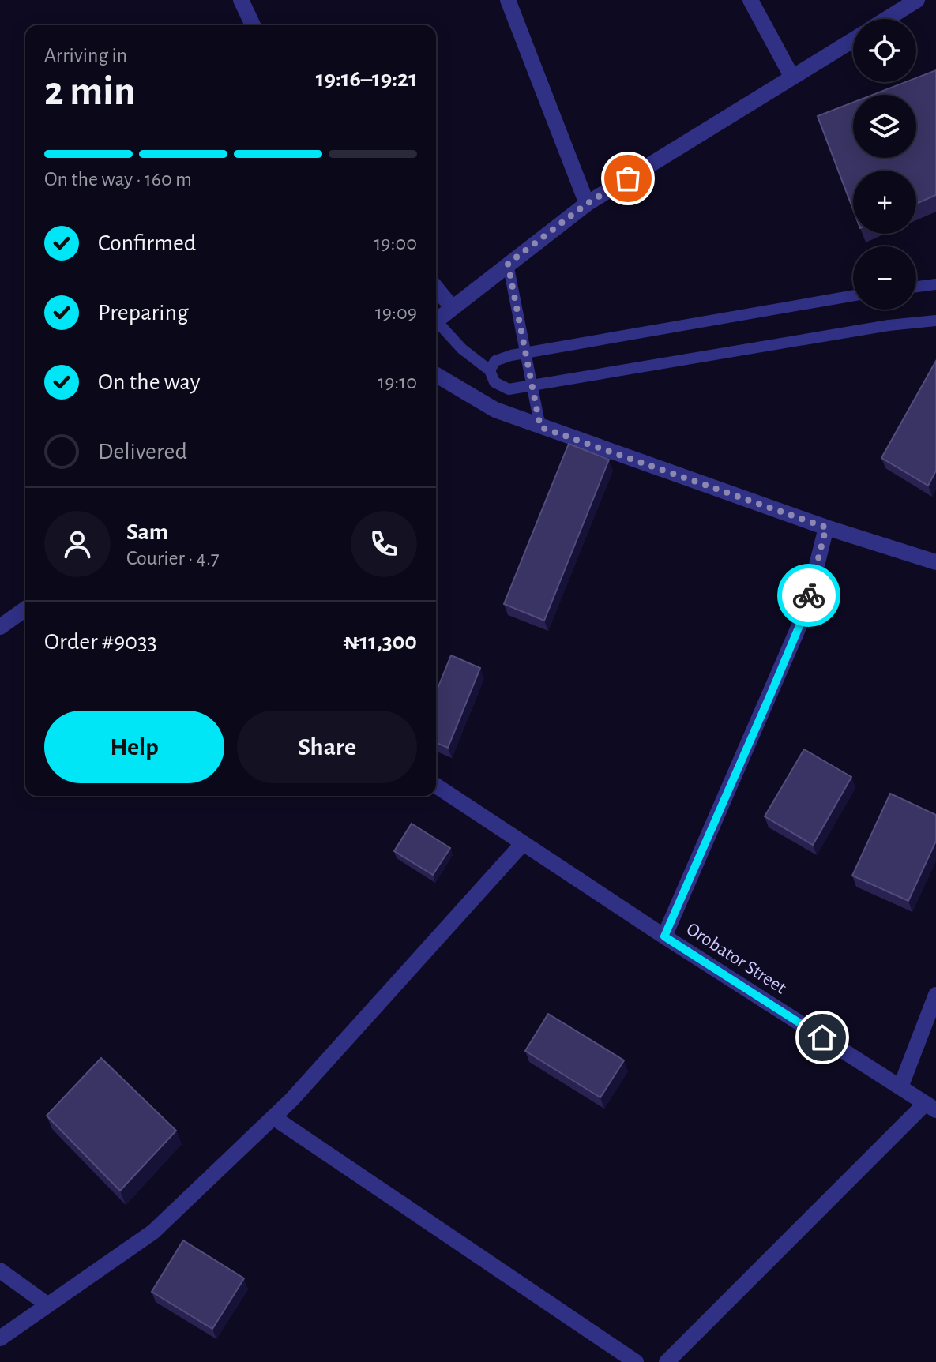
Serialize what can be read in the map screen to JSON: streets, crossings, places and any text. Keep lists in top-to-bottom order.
{
  "streets": {
    "street": ["Orobator Street"]
  },
  "page": {
    "map_buttons": ["+", "−"],
    "heading": ["2 min", "Arriving in", "19:16–19:21"],
    "panel": [
      "Sam",
      "Courier · 4.7",
      "Order #9033",
      "₦11,300"
    ],
    "bar": "On the way · 160 m",
    "list": [
      ["Confirmed", "19:00"],
      ["Preparing", "19:09"],
      ["On the way", "19:10"],
      "Delivered"
    ],
    "buttons": ["Help", "Share"]
  }
}
